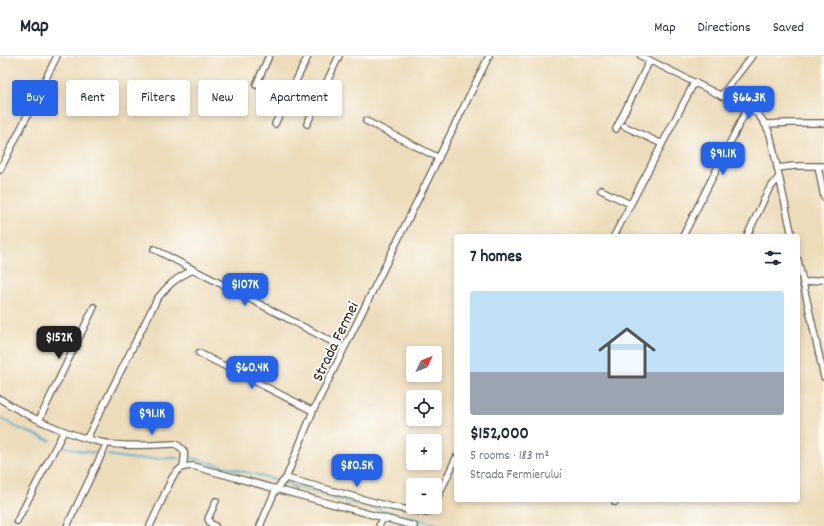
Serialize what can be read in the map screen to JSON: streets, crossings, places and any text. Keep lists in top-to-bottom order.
{
  "streets": {
    "street": ["Strada Fermei"]
  },
  "north": "top right",
  "page": {
    "header": "Map",
    "nav": ["Map", "Directions", "Saved"],
    "chip": [
      "Buy",
      "Rent",
      "Filters",
      "New",
      "Apartment"
    ],
    "price": [
      "$66.3K",
      "$91.1K",
      "$107K",
      "$152K",
      "$60.4K",
      "$91.1K",
      "$80.5K"
    ],
    "heading": "7 homes",
    "list": [
      {
        "name": "$152,000",
        "note": "5 rooms · 183 m² · Strada Fermierului"
      }
    ],
    "map_buttons": ["+", "−"]
  }
}
